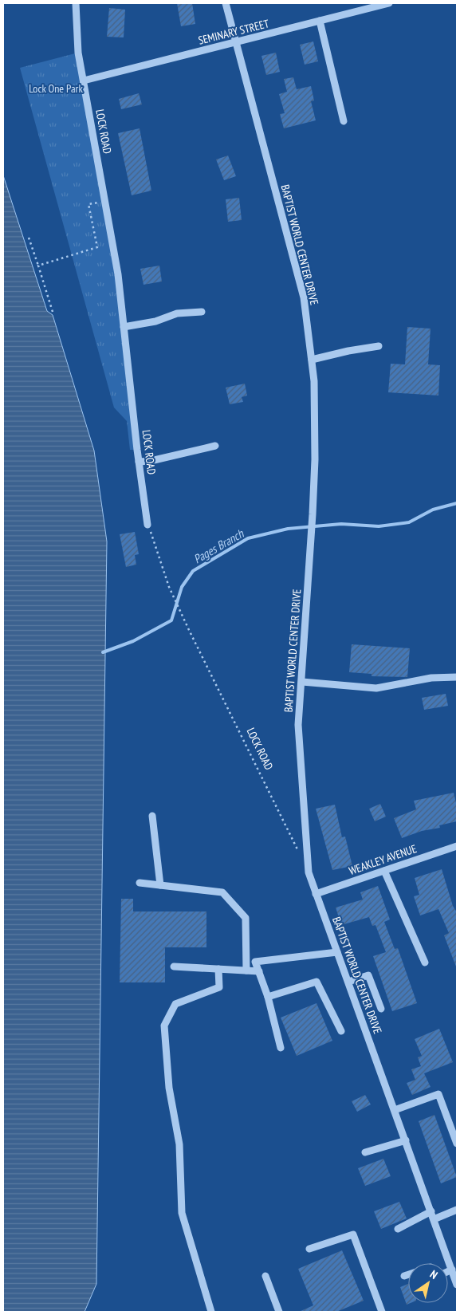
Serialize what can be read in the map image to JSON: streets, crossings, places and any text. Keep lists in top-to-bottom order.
{
  "streets": {
    "street": [
      "SEMINARY STREET",
      "LOCK ROAD",
      "BAPTIST WORLD CENTER DRIVE",
      "WEAKLEY AVENUE"
    ]
  },
  "crossings": [
    ["SEMINARY STREET", "LOCK ROAD"],
    ["SEMINARY STREET", "BAPTIST WORLD CENTER DRIVE"],
    ["BAPTIST WORLD CENTER DRIVE", "WEAKLEY AVENUE"]
  ],
  "water": ["Pages Branch"],
  "parks": ["Lock One Park"],
  "north": "top right"
}
